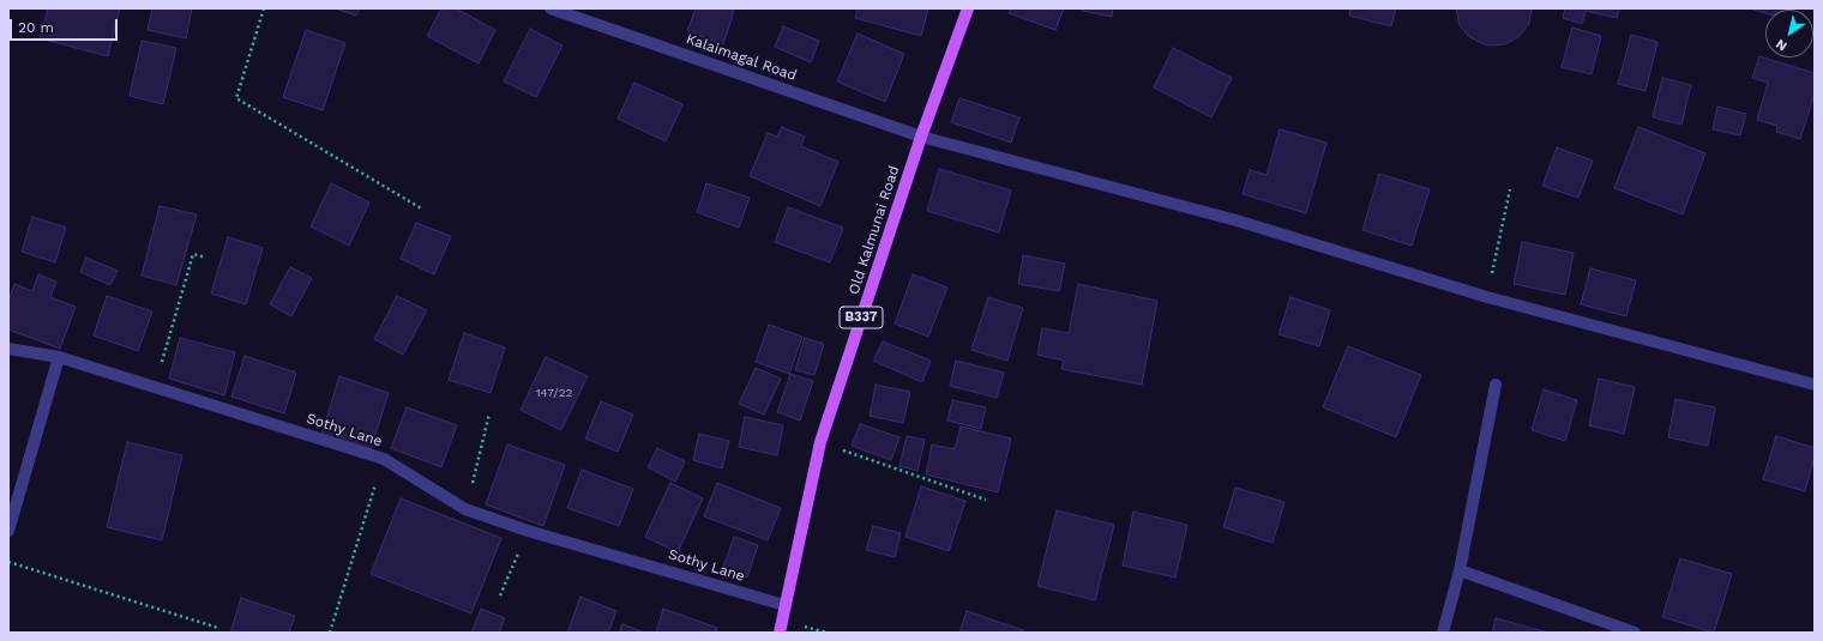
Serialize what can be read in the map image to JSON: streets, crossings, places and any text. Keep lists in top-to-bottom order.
{
  "streets": {
    "main road": ["Old Kalmunai Road", "B337"],
    "street": ["Kalaimagal Road", "Sothy Lane"]
  },
  "crossings": [
    ["Kalaimagal Road", "Old Kalmunai Road"],
    ["Old Kalmunai Road", "Sothy Lane"]
  ],
  "house_numbers": ["147/22"],
  "scale_bar": "20 m",
  "north": "bottom left"
}
